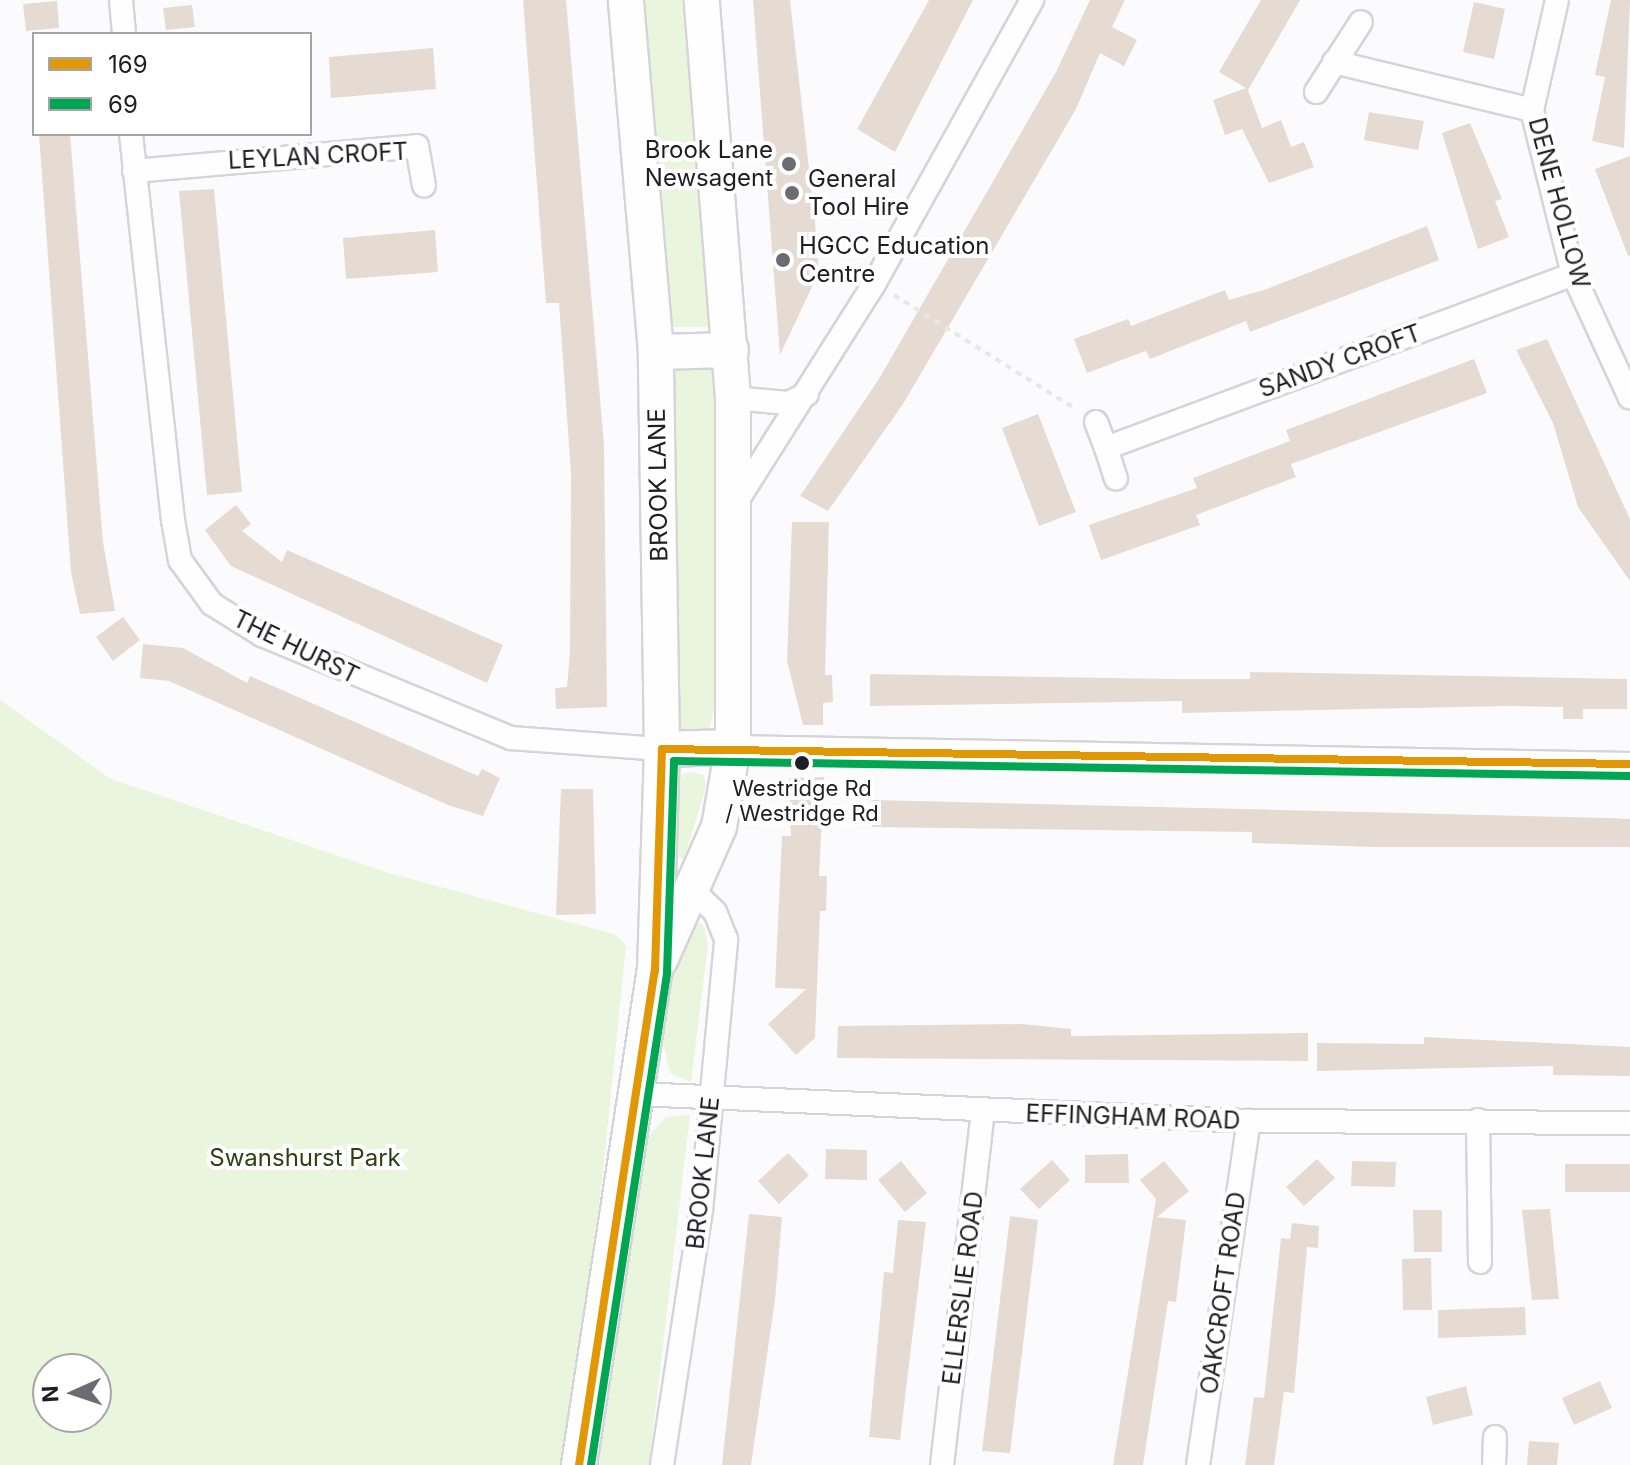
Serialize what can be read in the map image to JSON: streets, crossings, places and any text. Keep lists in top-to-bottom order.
{
  "streets": {
    "main road": ["BROOK LANE"],
    "street": [
      "LEYLAN CROFT",
      "DENE HOLLOW",
      "SANDY CROFT",
      "THE HURST",
      "EFFINGHAM ROAD",
      "ELLERSLIE ROAD",
      "OAKCROFT ROAD"
    ]
  },
  "crossings": [
    ["LEYLAN CROFT", "THE HURST"],
    ["DENE HOLLOW", "SANDY CROFT"],
    ["BROOK LANE", "THE HURST"],
    ["BROOK LANE", "EFFINGHAM ROAD"],
    ["EFFINGHAM ROAD", "ELLERSLIE ROAD"],
    ["EFFINGHAM ROAD", "OAKCROFT ROAD"]
  ],
  "parks": ["Swanshurst Park"],
  "places": [
    "Brook Lane Newsagent",
    "General Tool Hire",
    "HGCC Education Centre",
    "Westridge Rd / Westridge Rd"
  ],
  "lines": ["transit line 169", "transit line 69"],
  "legend": ["169", "69"],
  "north": "left"
}
